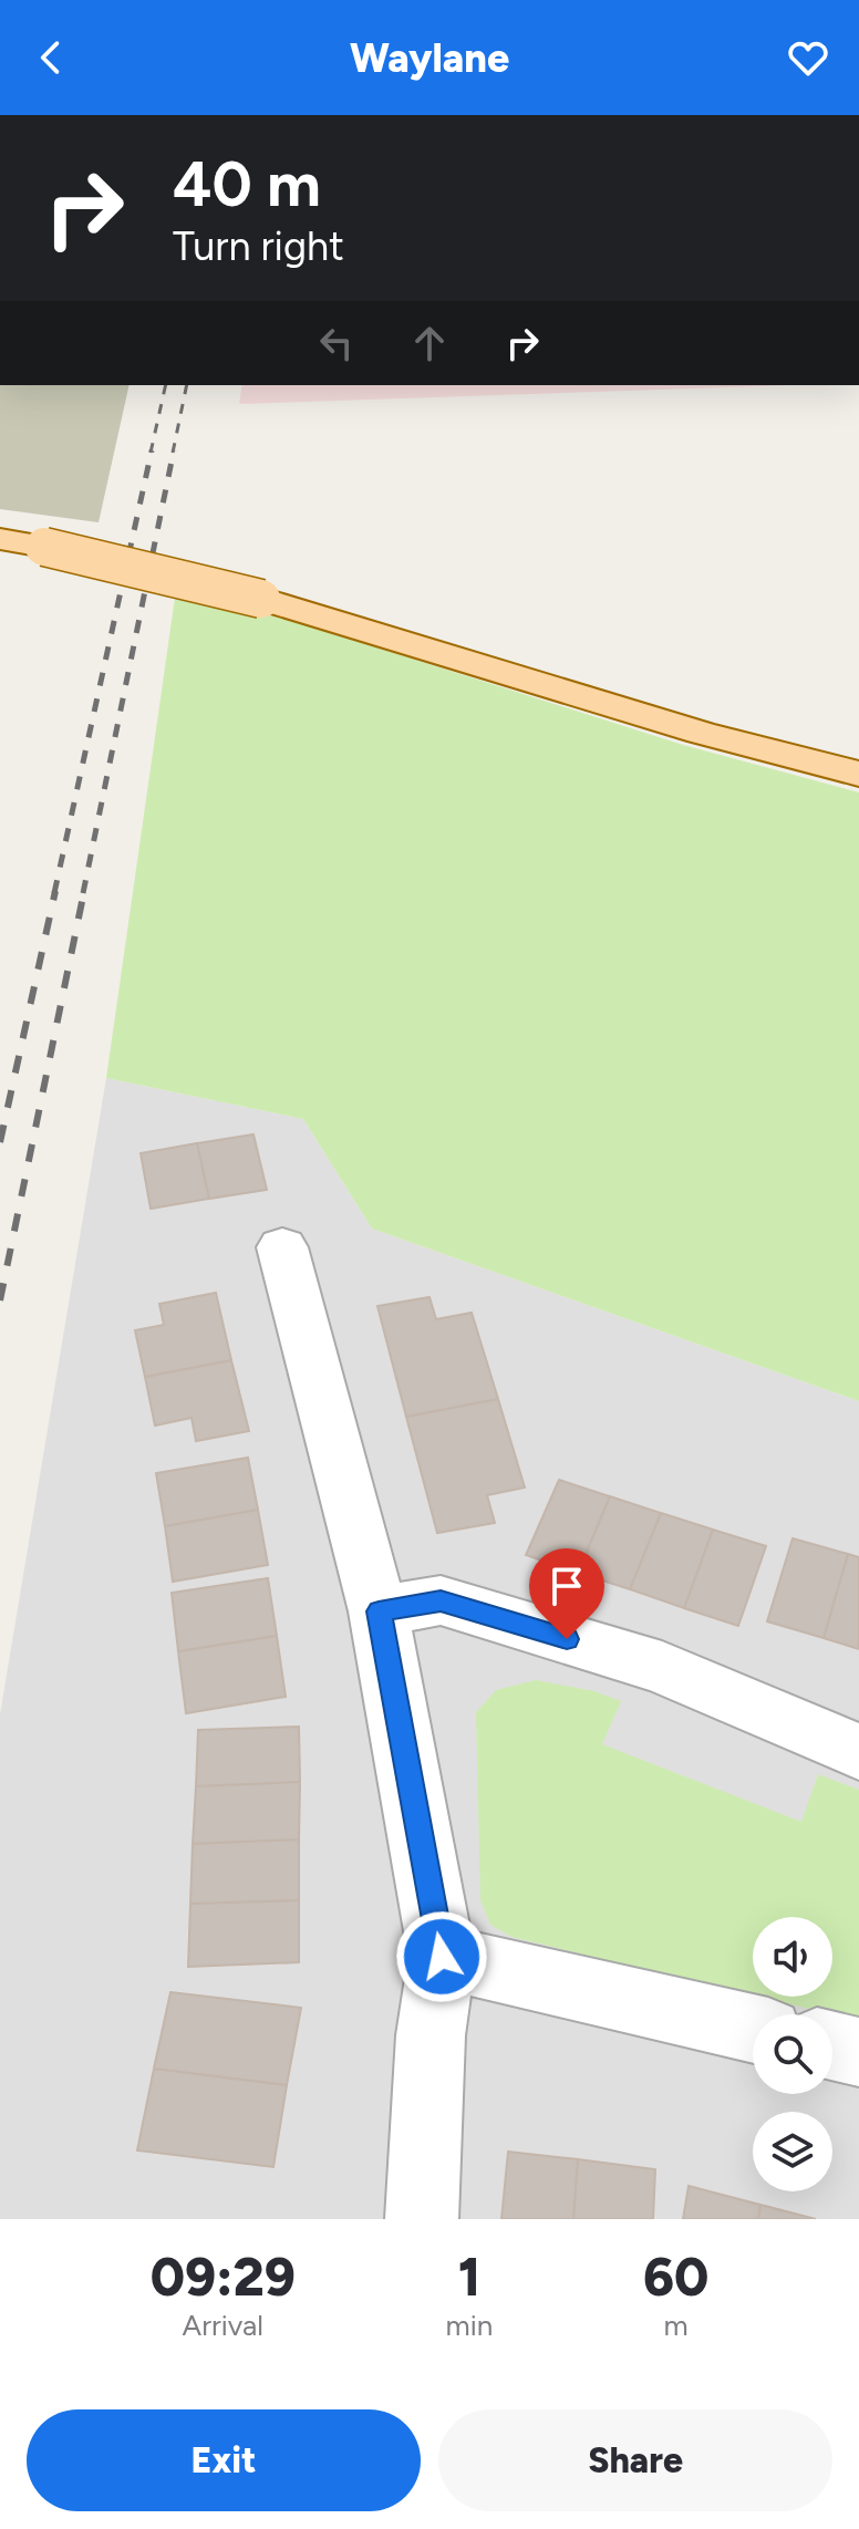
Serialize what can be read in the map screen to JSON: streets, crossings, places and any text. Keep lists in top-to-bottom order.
{
  "page": {
    "header": "Waylane",
    "turn": ["40 m", "Turn right"],
    "eta": [
      "09:29",
      "Arrival",
      "1",
      "min",
      "60",
      "m"
    ],
    "buttons": ["Exit", "Share"]
  }
}
